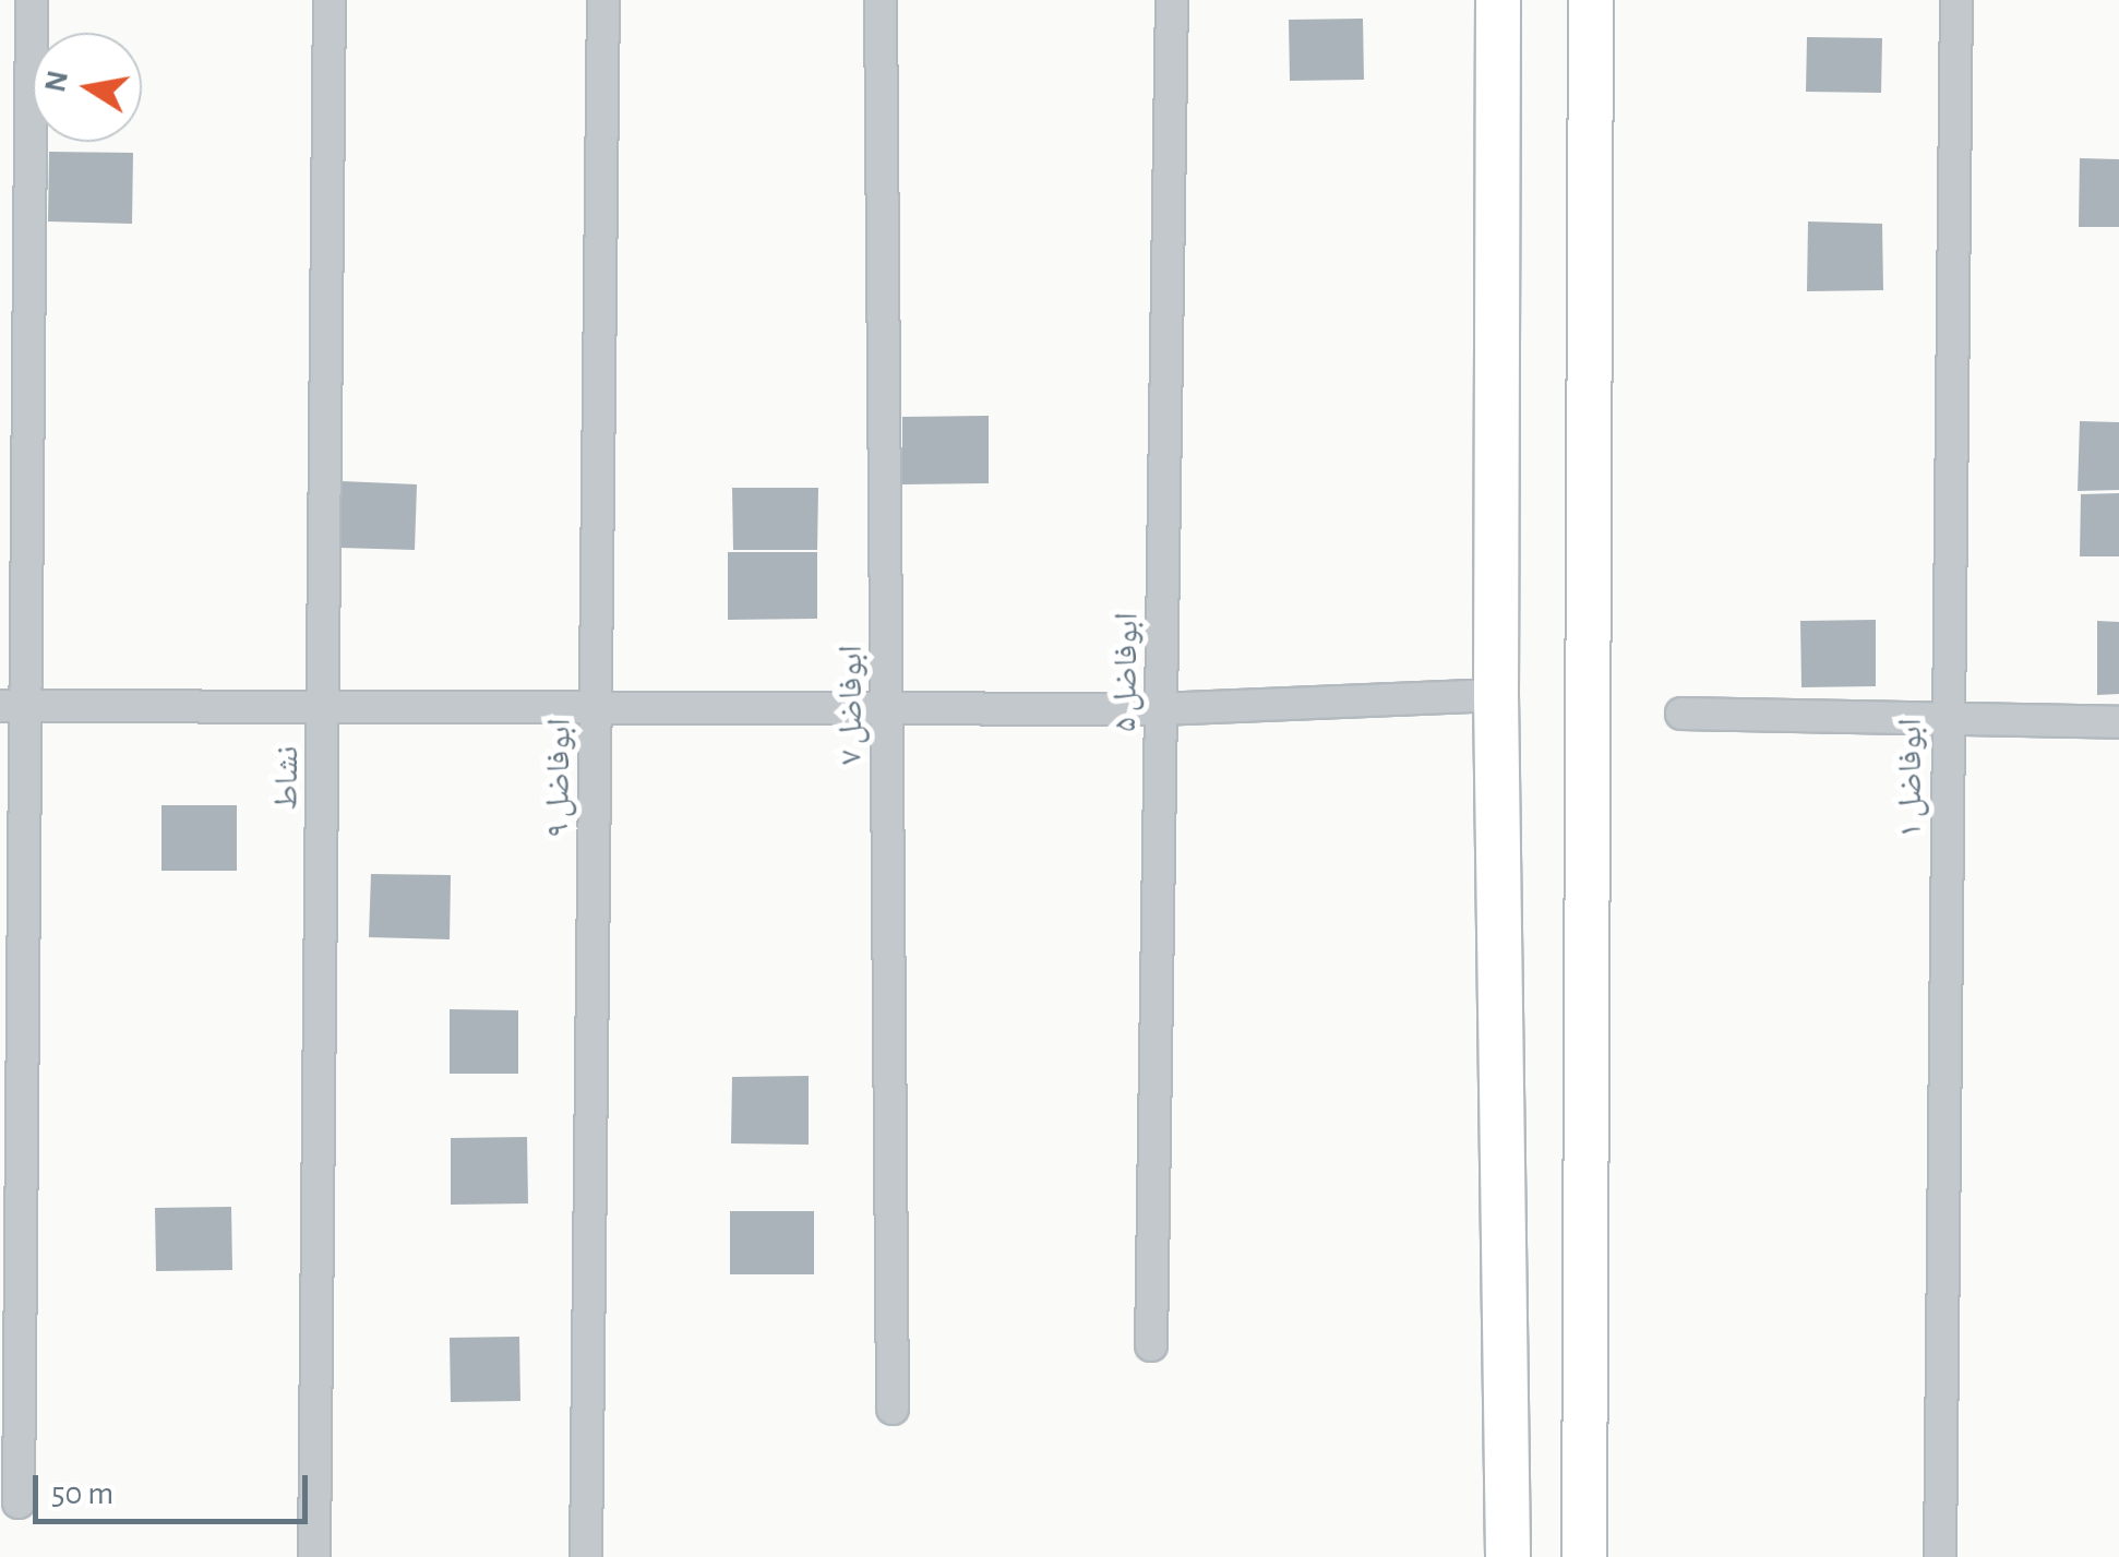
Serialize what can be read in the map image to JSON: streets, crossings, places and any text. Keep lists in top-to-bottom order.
{
  "streets": {
    "street": [
      "ابوفاضل ۵",
      "ابوفاضل ۷",
      "نشاط",
      "ابوفاضل ۹",
      "ابوفاضل ۱"
    ]
  },
  "scale_bar": "50 m",
  "north": "left"
}
